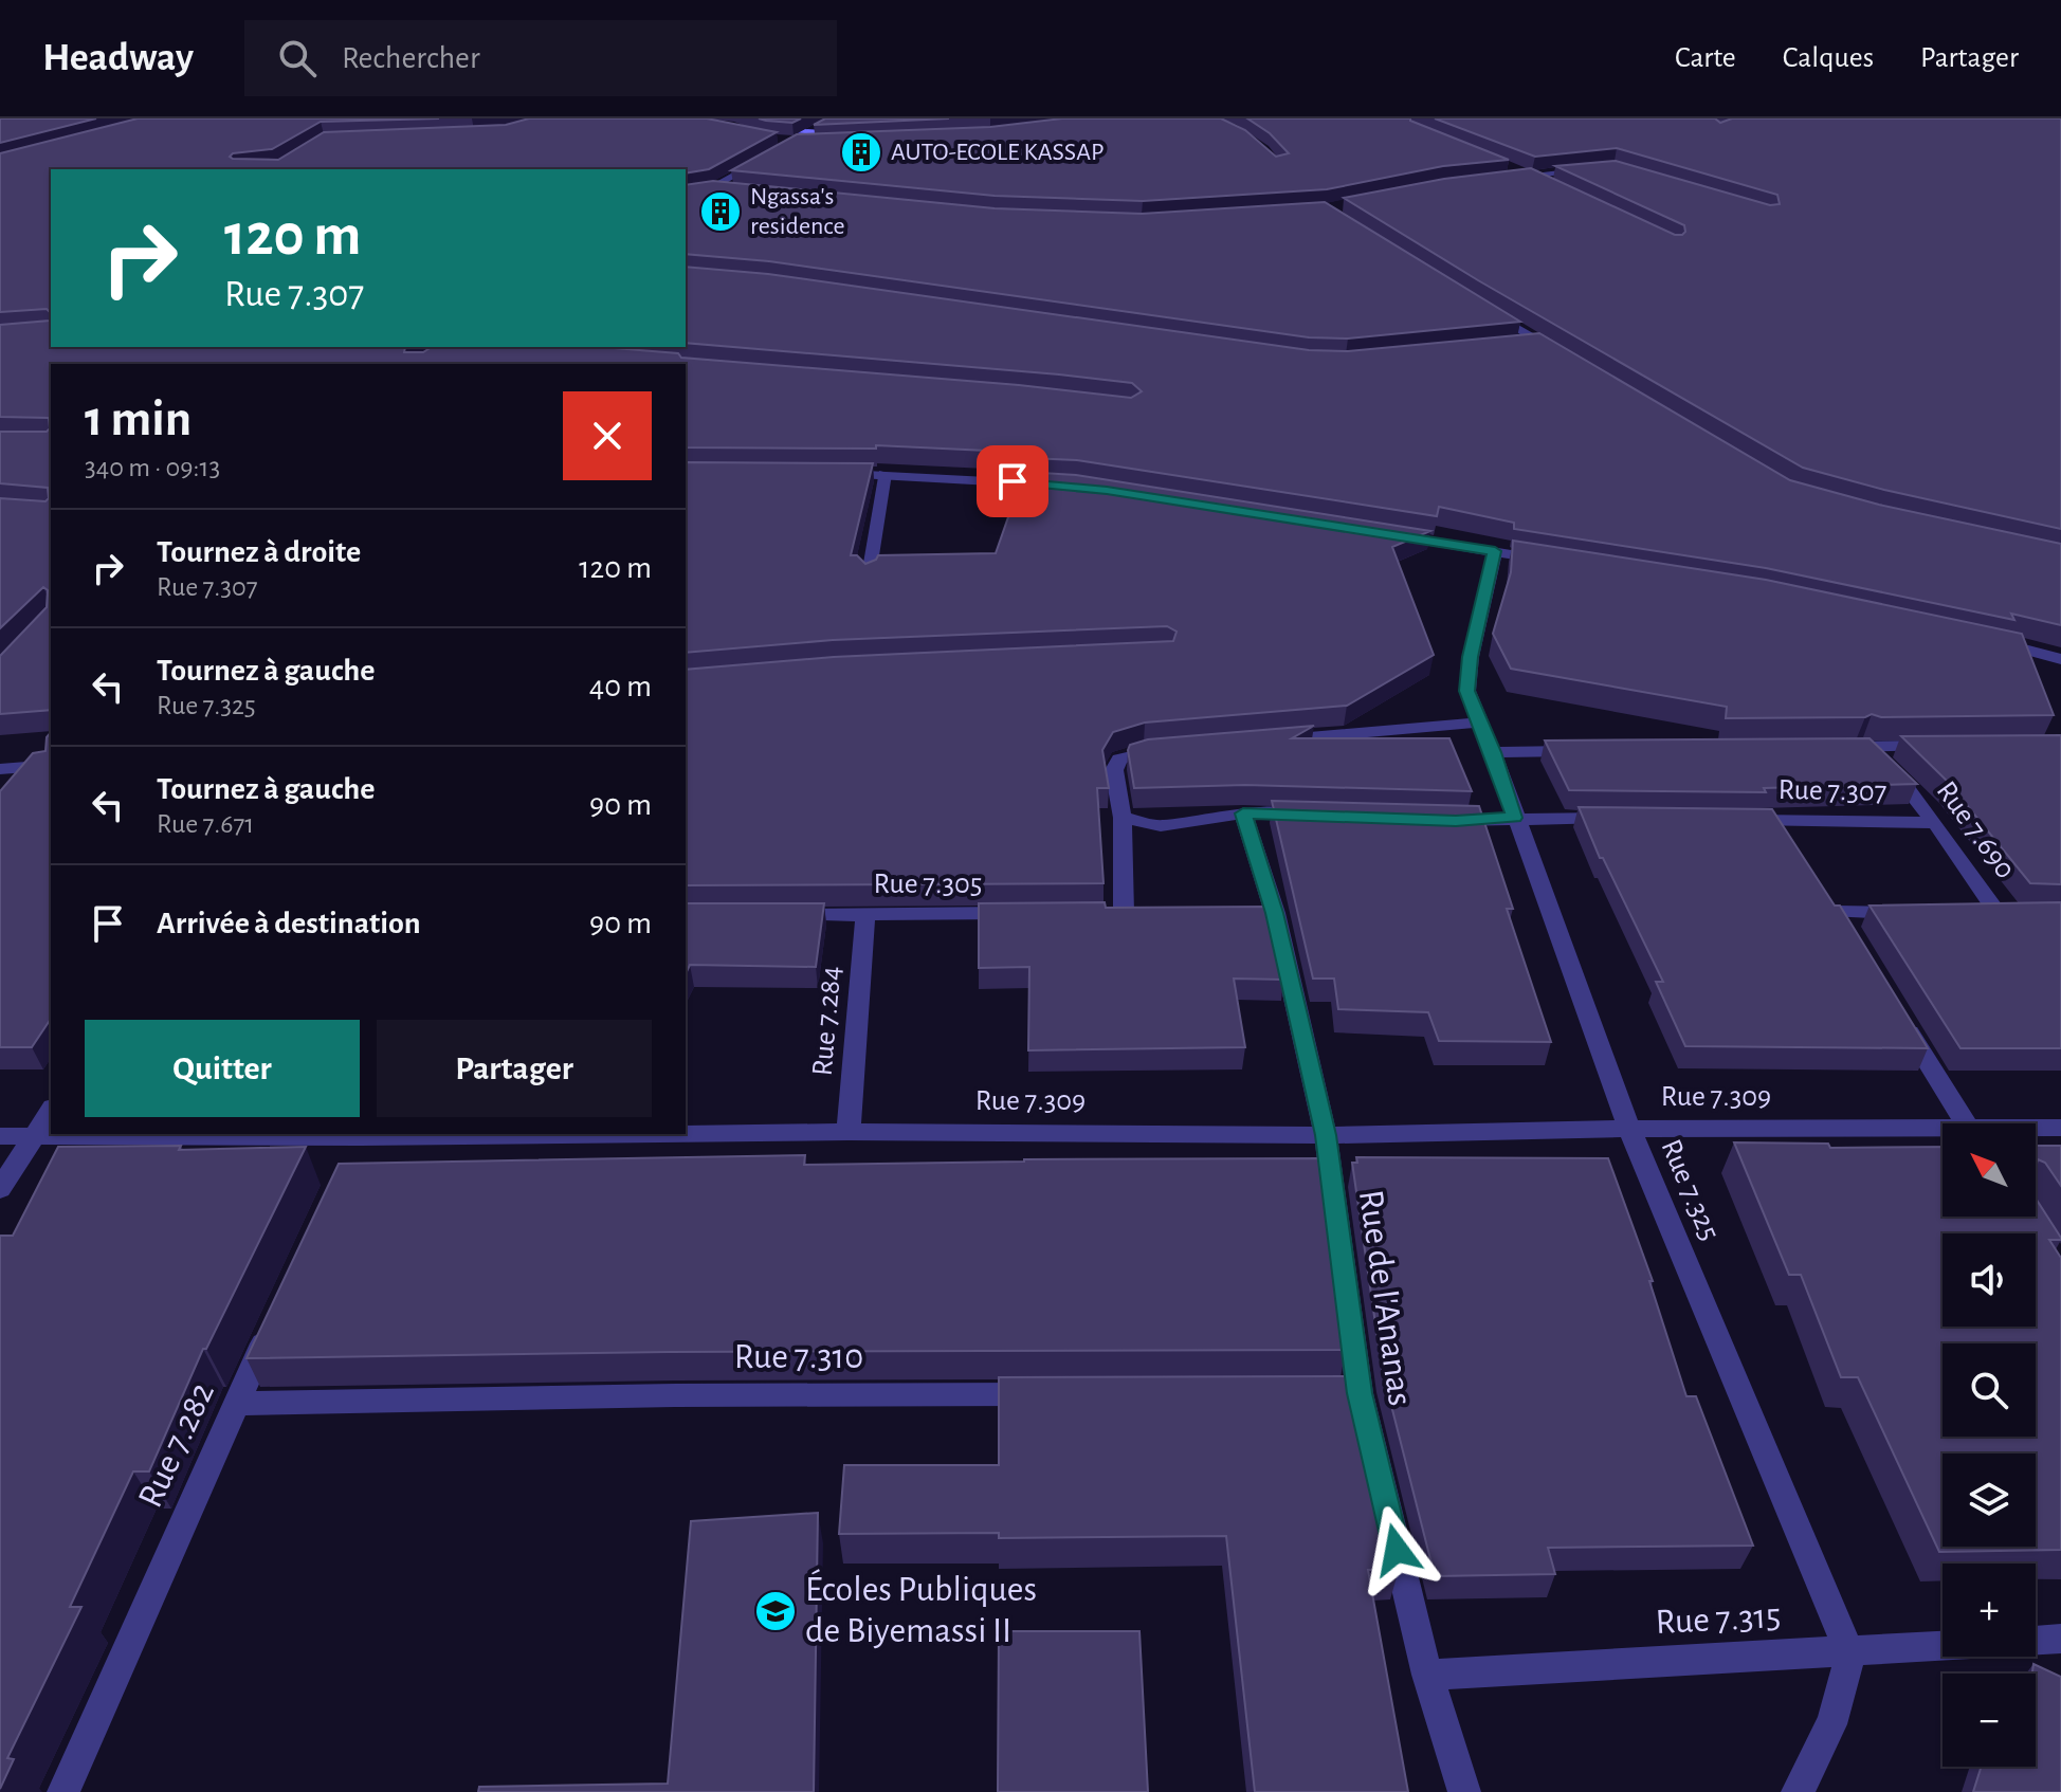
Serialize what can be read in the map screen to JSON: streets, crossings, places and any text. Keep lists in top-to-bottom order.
{
  "streets": {
    "street": [
      "Rue 7.307",
      "Rue 7.690",
      "Rue 7.305",
      "Rue 7.284",
      "Rue 7.309",
      "Rue 7.325",
      "Rue de l'Ananas",
      "Rue 7.310",
      "Rue 7.282",
      "Rue 7.315"
    ]
  },
  "crossings": [
    ["Rue 7.307", "Rue 7.690"],
    ["Rue 7.305", "Rue 7.284"],
    ["Rue 7.284", "Rue 7.309"],
    ["Rue 7.309", "Rue 7.325"],
    ["Rue 7.309", "Rue de l'Ananas"],
    ["Rue 7.325", "Rue 7.315"],
    ["Rue de l'Ananas", "Rue 7.315"],
    ["Rue 7.310", "Rue 7.282"]
  ],
  "places": {
    "building": ["AUTO-ECOLE KASSAP", "Ngassa's residence"],
    "school or university": ["Écoles Publiques de Biyemassi II"]
  },
  "north": "top left",
  "page": {
    "header": "Headway",
    "search": "Rechercher",
    "nav": ["Carte", "Calques", "Partager"],
    "turn": ["120 m", "Rue 7.307"],
    "heading": ["1 min", "340 m · 09:13"],
    "list": [
      {
        "name": "Tournez à droite",
        "note": "Rue 7.307",
        "value": "120 m"
      },
      {
        "name": "Tournez à gauche",
        "note": "Rue 7.325",
        "value": "40 m"
      },
      {
        "name": "Tournez à gauche",
        "note": "Rue 7.671",
        "value": "90 m"
      },
      {
        "name": "Arrivée à destination",
        "value": "90 m"
      }
    ],
    "buttons": ["Quitter", "Partager"],
    "map_buttons": ["+", "−"]
  }
}
